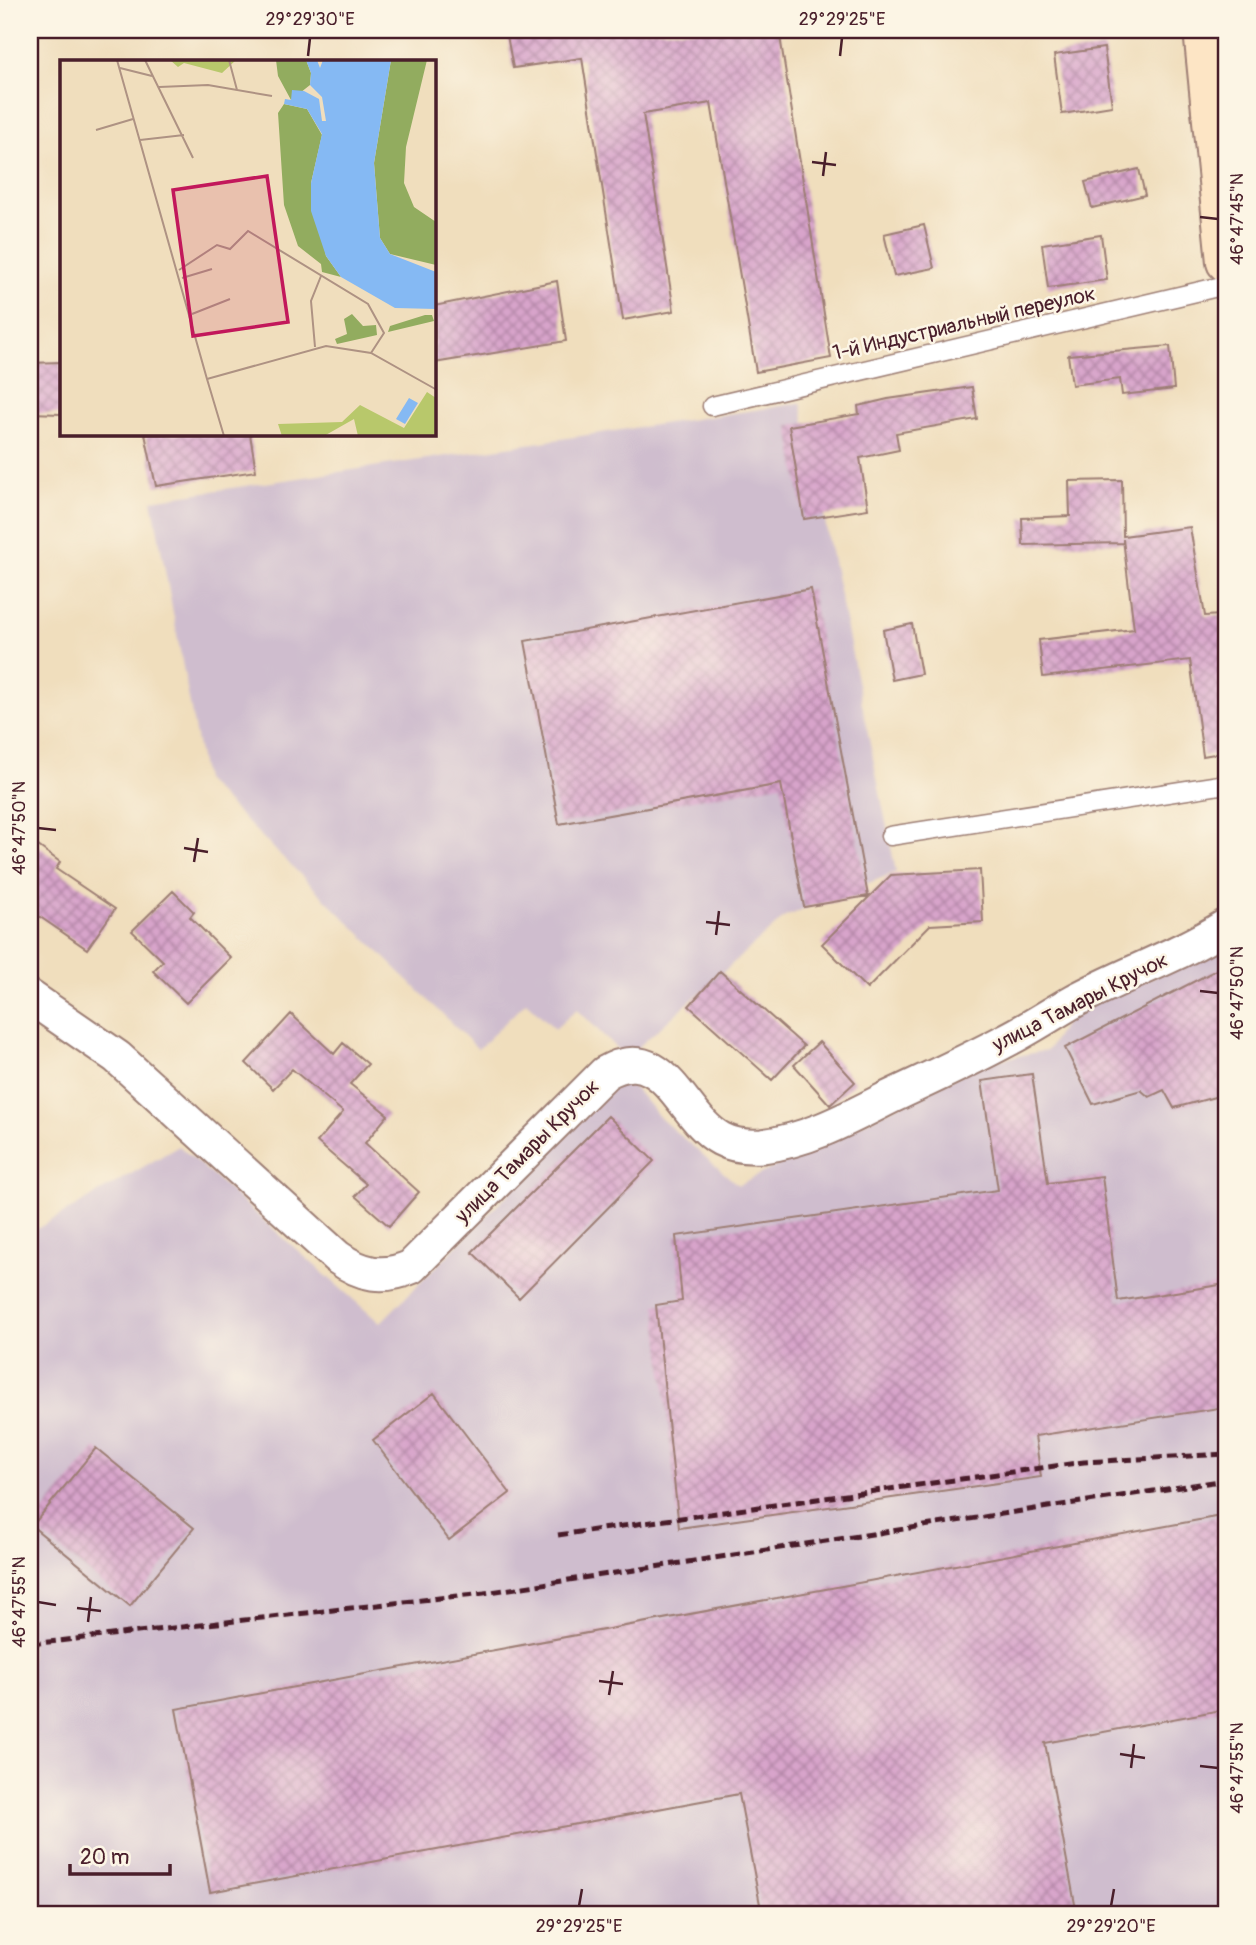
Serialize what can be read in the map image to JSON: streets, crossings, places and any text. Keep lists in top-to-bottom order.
{
  "streets": {
    "street": ["улица Тамары Кручок"],
    "lane": ["1-й Индустриальный переулок"]
  },
  "scale_bar": "20 m",
  "coordinates": [
    "29°29'30\"E",
    "29°29'25\"E",
    "46°47'45\"N",
    "46°47'50\"N",
    "46°47'55\"N",
    "29°29'20\"E"
  ]
}
